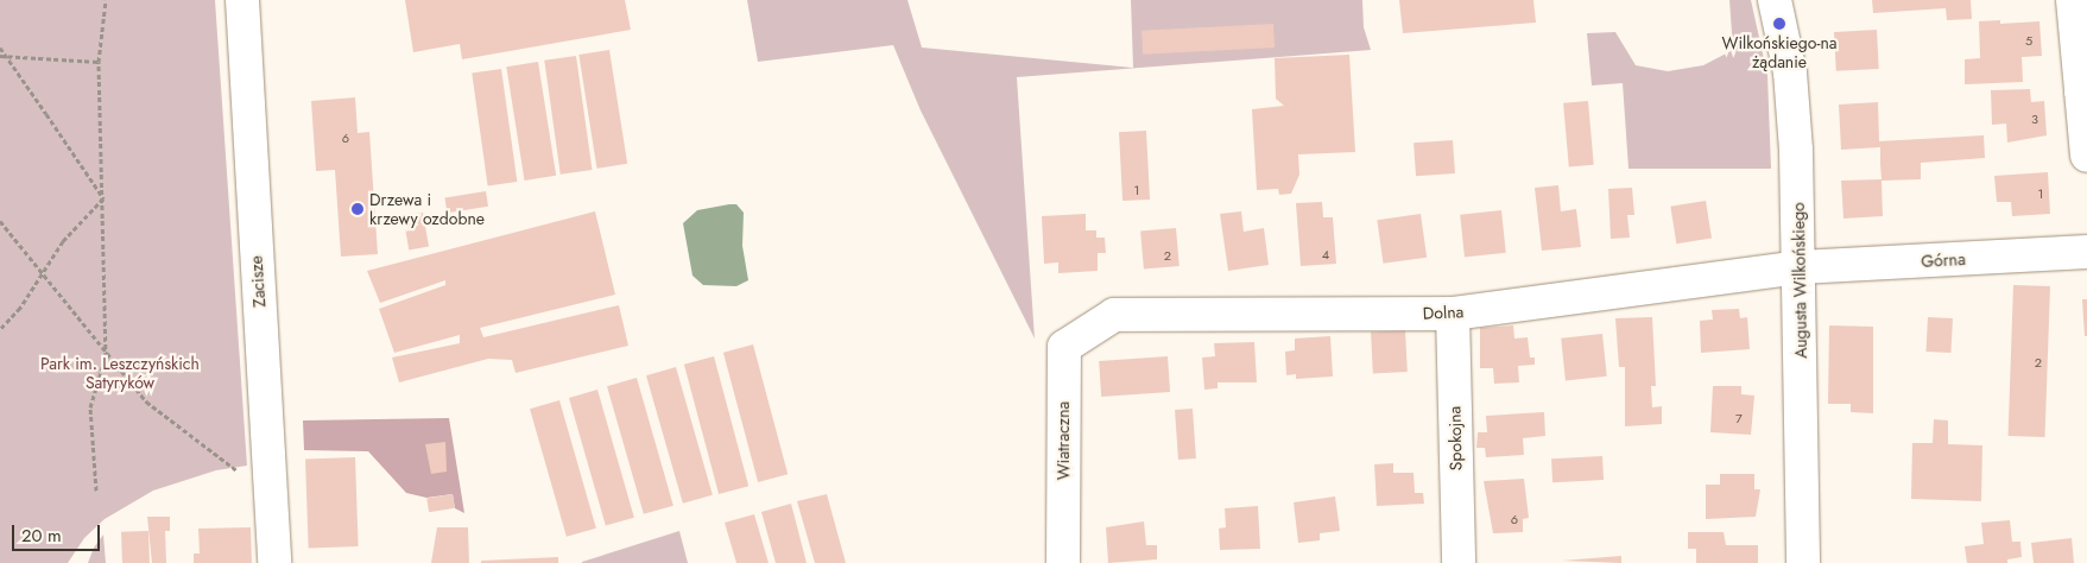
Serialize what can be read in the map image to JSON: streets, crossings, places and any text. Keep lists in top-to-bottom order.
{
  "streets": {
    "street": [
      "Górna",
      "Augusta Wilkońskiego",
      "Zacisze",
      "Dolna",
      "Spokojna",
      "Wiatraczna"
    ]
  },
  "crossings": [
    ["Górna", "Augusta Wilkońskiego"],
    ["Górna", "Dolna"],
    ["Augusta Wilkońskiego", "Dolna"],
    ["Dolna", "Spokojna"],
    ["Dolna", "Wiatraczna"]
  ],
  "parks": ["Park im. Leszczyńskich Satyryków"],
  "places": ["Wilkońskiego-na żądanie", "Drzewa i krzewy ozdobne"],
  "house_numbers": [
    "5",
    "3",
    "6",
    "1",
    "1",
    "4",
    "2",
    "2",
    "7",
    "6"
  ],
  "scale_bar": "20 m"
}
